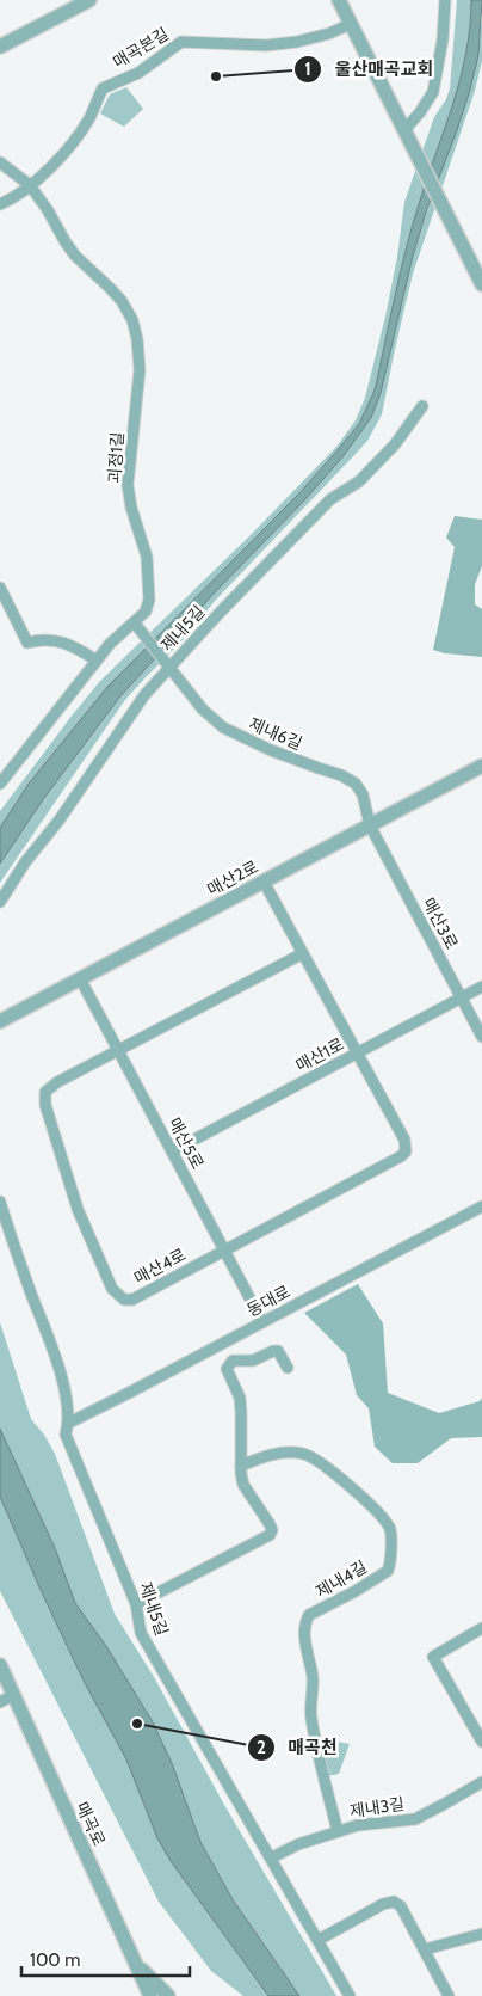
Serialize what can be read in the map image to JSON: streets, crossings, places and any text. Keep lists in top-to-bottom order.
{
  "streets": {
    "street": [
      "매곡본길",
      "괴정1길",
      "제내5길",
      "제내6길",
      "매산2로",
      "매산3로",
      "매산1로",
      "매산5로",
      "매산4로",
      "동대로",
      "제내4길",
      "제내3길",
      "매곡로"
    ]
  },
  "crossings": [
    ["매곡본길", "괴정1길"],
    ["괴정1길", "제내6길"],
    ["제내5길", "제내6길"],
    ["제내5길", "동대로"],
    ["제내5길", "제내3길"],
    ["제내6길", "매산2로"],
    ["제내6길", "매산3로"],
    ["매산2로", "매산3로"],
    ["매산2로", "매산5로"],
    ["매산2로", "매산4로"],
    ["매산3로", "매산1로"],
    ["매산1로", "매산5로"],
    ["매산1로", "매산4로"],
    ["매산5로", "매산4로"],
    ["매산5로", "동대로"],
    ["제내4길", "제내3길"]
  ],
  "places": ["울산매곡교회", "매곡천"],
  "scale_bar": "100 m"
}
